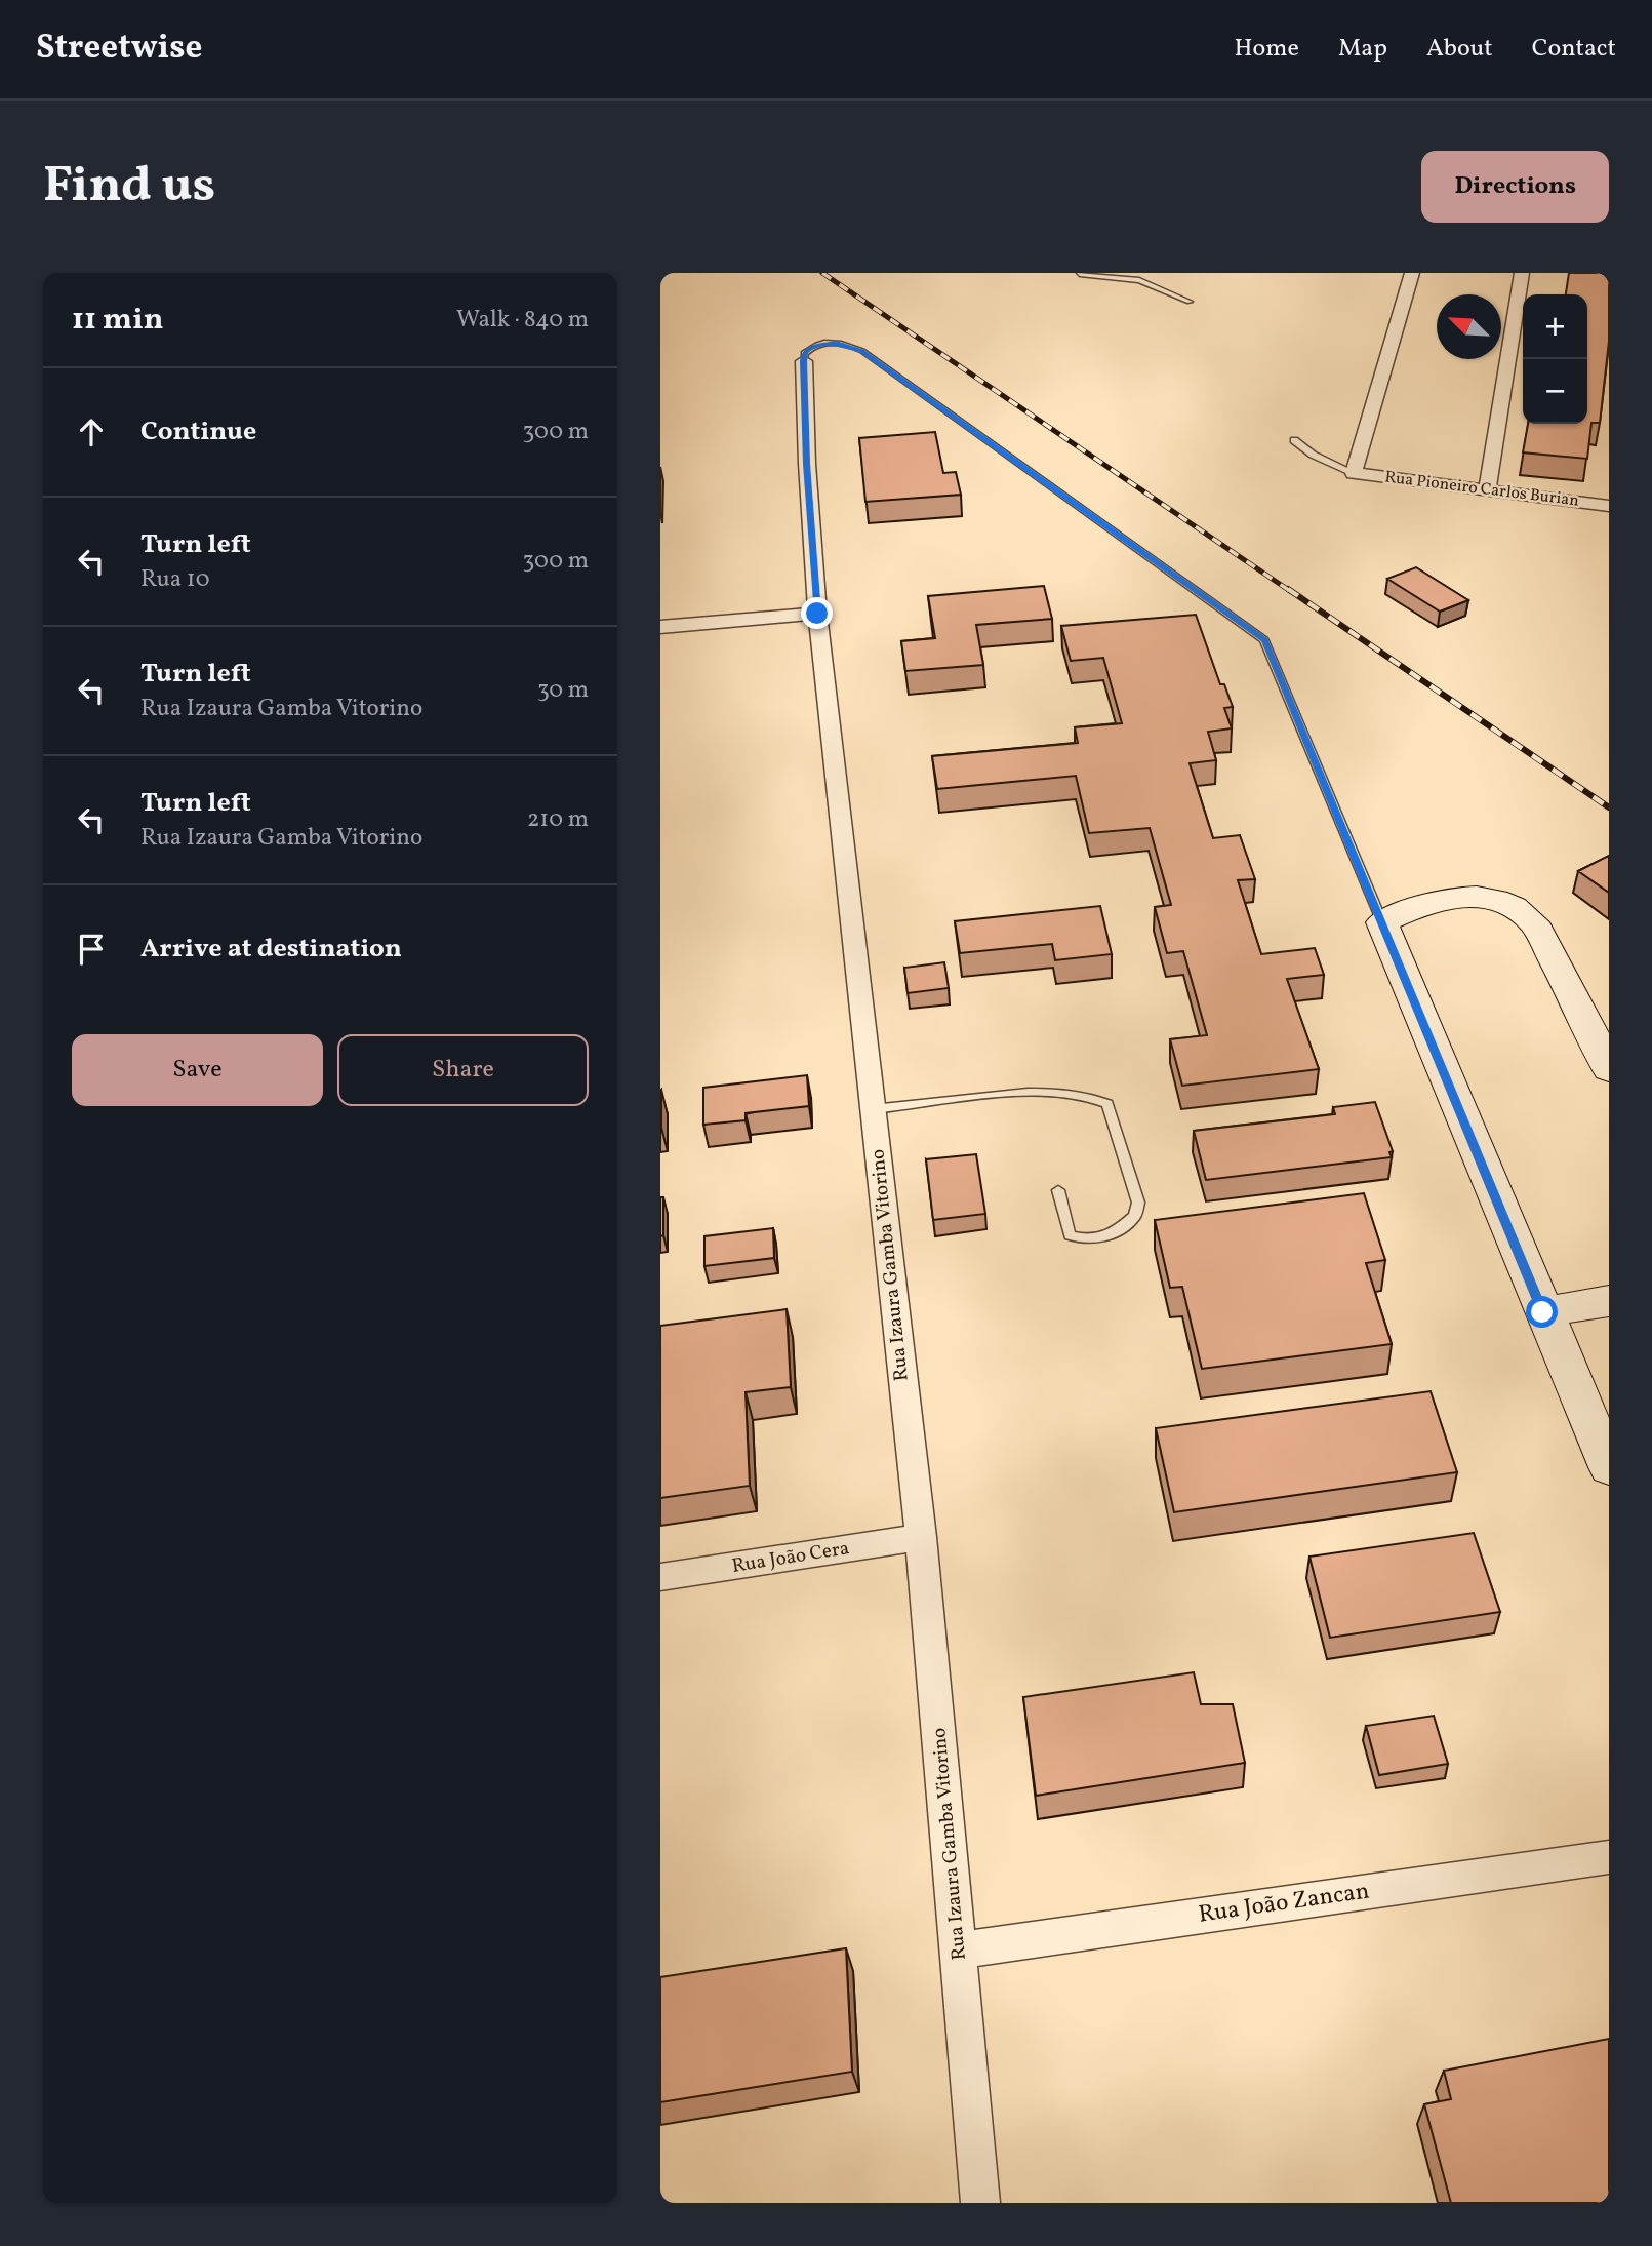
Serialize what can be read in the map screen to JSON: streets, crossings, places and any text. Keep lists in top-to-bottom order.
{
  "streets": {
    "street": [
      "Rua Pioneiro Carlos Burian",
      "Rua Izaura Gamba Vitorino",
      "Rua João Cera",
      "Rua João Zancan"
    ]
  },
  "crossings": [
    ["Rua Izaura Gamba Vitorino", "Rua João Cera"],
    ["Rua Izaura Gamba Vitorino", "Rua João Zancan"]
  ],
  "north": "top left",
  "page": {
    "header": "Streetwise",
    "nav": [
      "Home",
      "Map",
      "About",
      "Contact"
    ],
    "buttons": [
      "Directions",
      ["Save", "Share"]
    ],
    "title": "Find us",
    "heading": ["11 min", "Walk · 840 m"],
    "map_buttons": ["+", "−"],
    "list": [
      ["Continue", "300 m"],
      ["Turn left", "Rua 10", "300 m"],
      ["Turn left", "Rua Izaura Gamba Vitorino", "30 m"],
      ["Turn left", "Rua Izaura Gamba Vitorino", "210 m"],
      "Arrive at destination"
    ]
  }
}
